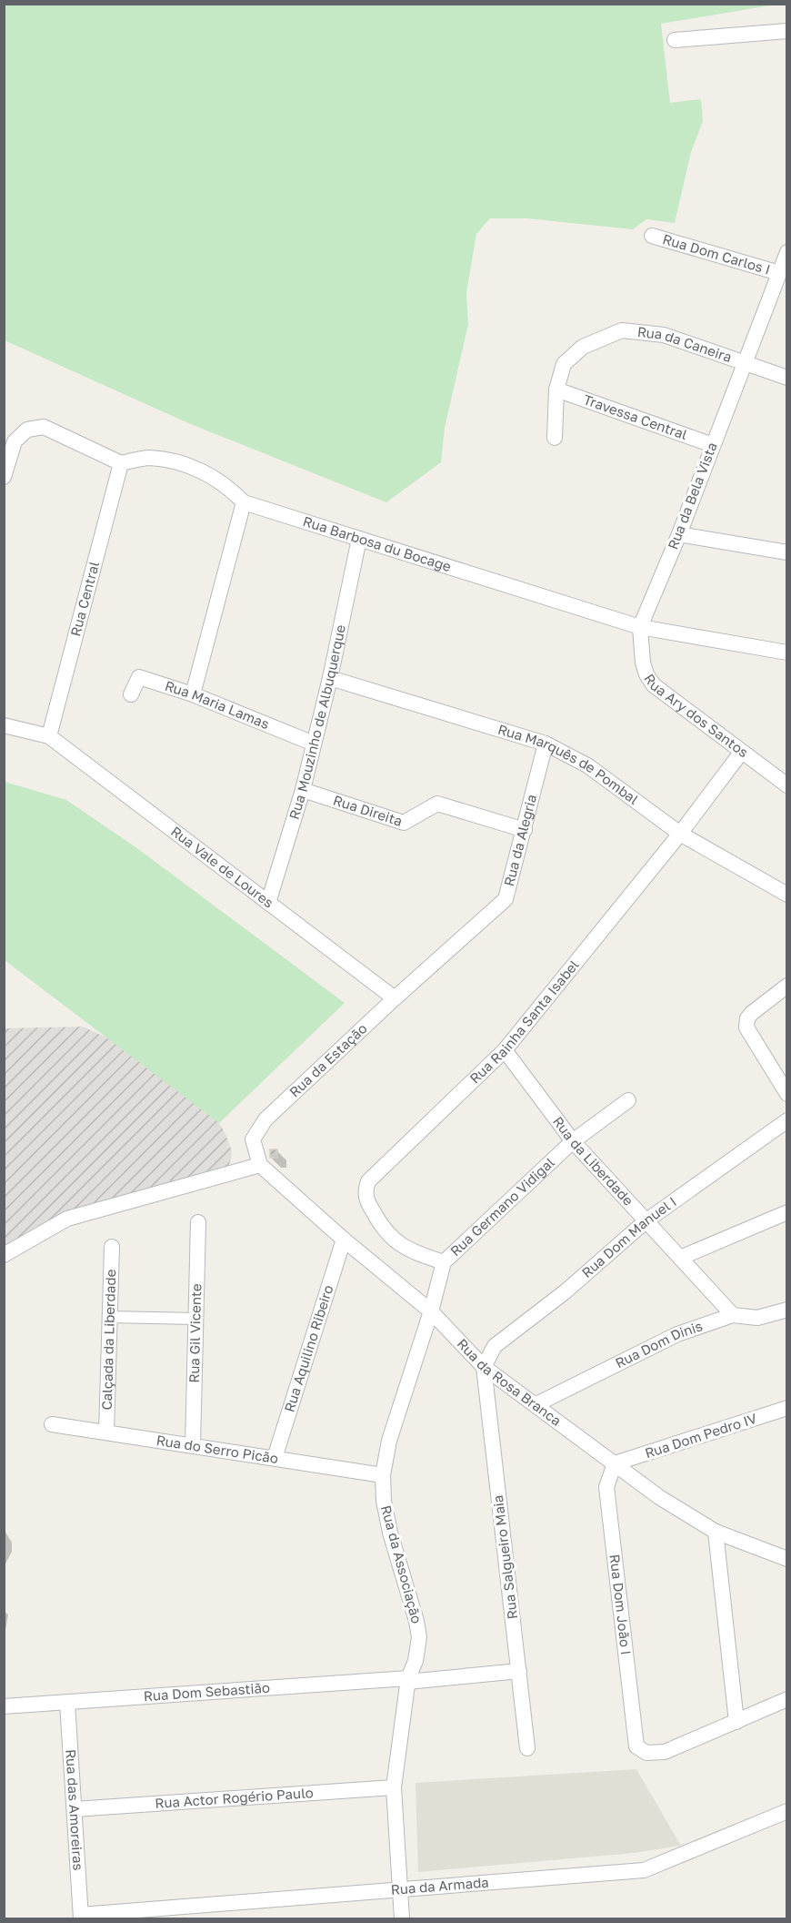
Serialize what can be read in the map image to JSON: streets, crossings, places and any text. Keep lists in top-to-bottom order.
{
  "streets": {
    "street": [
      "Rua Dom Carlos I",
      "Rua da Caneira",
      "Travessa Central",
      "Rua da Bela Vista",
      "Rua Barbosa du Bocage",
      "Rua Central",
      "Rua Maria Lamas",
      "Rua Ary dos Santos",
      "Rua Mouzinho de Albuquerque",
      "Rua Marquês de Pombal",
      "Rua Direita",
      "Rua da Alegria",
      "Rua Vale de Loures",
      "Rua Rainha Santa Isabel",
      "Rua da Estação",
      "Rua da Liberdade",
      "Rua Germano Vidigal",
      "Rua Dom Manuel I",
      "Rua Gil Vicente",
      "Calçada da Liberdade",
      "Rua Dom Dinis",
      "Rua Aquilino Ribeiro",
      "Rua da Rosa Branca",
      "Rua Dom Pedro IV",
      "Rua do Serro Picão",
      "Rua Salgueiro Maia",
      "Rua da Associação",
      "Rua Dom João I",
      "Rua Dom Sebastião",
      "Rua Actor Rogério Paulo",
      "Rua das Amoreiras",
      "Rua da Armada"
    ]
  },
  "crossings": [
    ["Rua Dom Carlos I", "Rua da Bela Vista"],
    ["Rua da Caneira", "Travessa Central"],
    ["Rua da Caneira", "Rua da Bela Vista"],
    ["Travessa Central", "Rua da Bela Vista"],
    ["Rua da Bela Vista", "Rua Barbosa du Bocage"],
    ["Rua da Bela Vista", "Rua Ary dos Santos"],
    ["Rua Barbosa du Bocage", "Rua Central"],
    ["Rua Barbosa du Bocage", "Rua Ary dos Santos"],
    ["Rua Barbosa du Bocage", "Rua Mouzinho de Albuquerque"],
    ["Rua Central", "Rua Vale de Loures"],
    ["Rua Maria Lamas", "Rua Mouzinho de Albuquerque"],
    ["Rua Ary dos Santos", "Rua Rainha Santa Isabel"],
    ["Rua Mouzinho de Albuquerque", "Rua Marquês de Pombal"],
    ["Rua Mouzinho de Albuquerque", "Rua Direita"],
    ["Rua Mouzinho de Albuquerque", "Rua Vale de Loures"],
    ["Rua Marquês de Pombal", "Rua da Alegria"],
    ["Rua Marquês de Pombal", "Rua Rainha Santa Isabel"],
    ["Rua Direita", "Rua da Alegria"],
    ["Rua da Alegria", "Rua da Estação"],
    ["Rua Vale de Loures", "Rua da Estação"],
    ["Rua Rainha Santa Isabel", "Rua da Liberdade"],
    ["Rua Rainha Santa Isabel", "Rua Germano Vidigal"],
    ["Rua da Estação", "Rua da Rosa Branca"],
    ["Rua da Liberdade", "Rua Germano Vidigal"],
    ["Rua da Liberdade", "Rua Dom Manuel I"],
    ["Rua da Liberdade", "Rua Dom Dinis"],
    ["Rua Germano Vidigal", "Rua da Rosa Branca"],
    ["Rua Germano Vidigal", "Rua da Associação"],
    ["Rua Dom Manuel I", "Rua da Rosa Branca"],
    ["Rua Dom Manuel I", "Rua Salgueiro Maia"],
    ["Rua Gil Vicente", "Rua do Serro Picão"],
    ["Calçada da Liberdade", "Rua do Serro Picão"],
    ["Rua Dom Dinis", "Rua da Rosa Branca"],
    ["Rua Aquilino Ribeiro", "Rua da Rosa Branca"],
    ["Rua Aquilino Ribeiro", "Rua do Serro Picão"],
    ["Rua da Rosa Branca", "Rua Dom Pedro IV"],
    ["Rua da Rosa Branca", "Rua Salgueiro Maia"],
    ["Rua da Rosa Branca", "Rua da Associação"],
    ["Rua da Rosa Branca", "Rua Dom João I"],
    ["Rua Dom Pedro IV", "Rua Dom João I"],
    ["Rua do Serro Picão", "Rua da Associação"],
    ["Rua Salgueiro Maia", "Rua Dom Sebastião"],
    ["Rua da Associação", "Rua Dom Sebastião"],
    ["Rua da Associação", "Rua Actor Rogério Paulo"],
    ["Rua da Associação", "Rua da Armada"],
    ["Rua Dom Sebastião", "Rua das Amoreiras"],
    ["Rua Actor Rogério Paulo", "Rua das Amoreiras"],
    ["Rua das Amoreiras", "Rua da Armada"]
  ]
}
